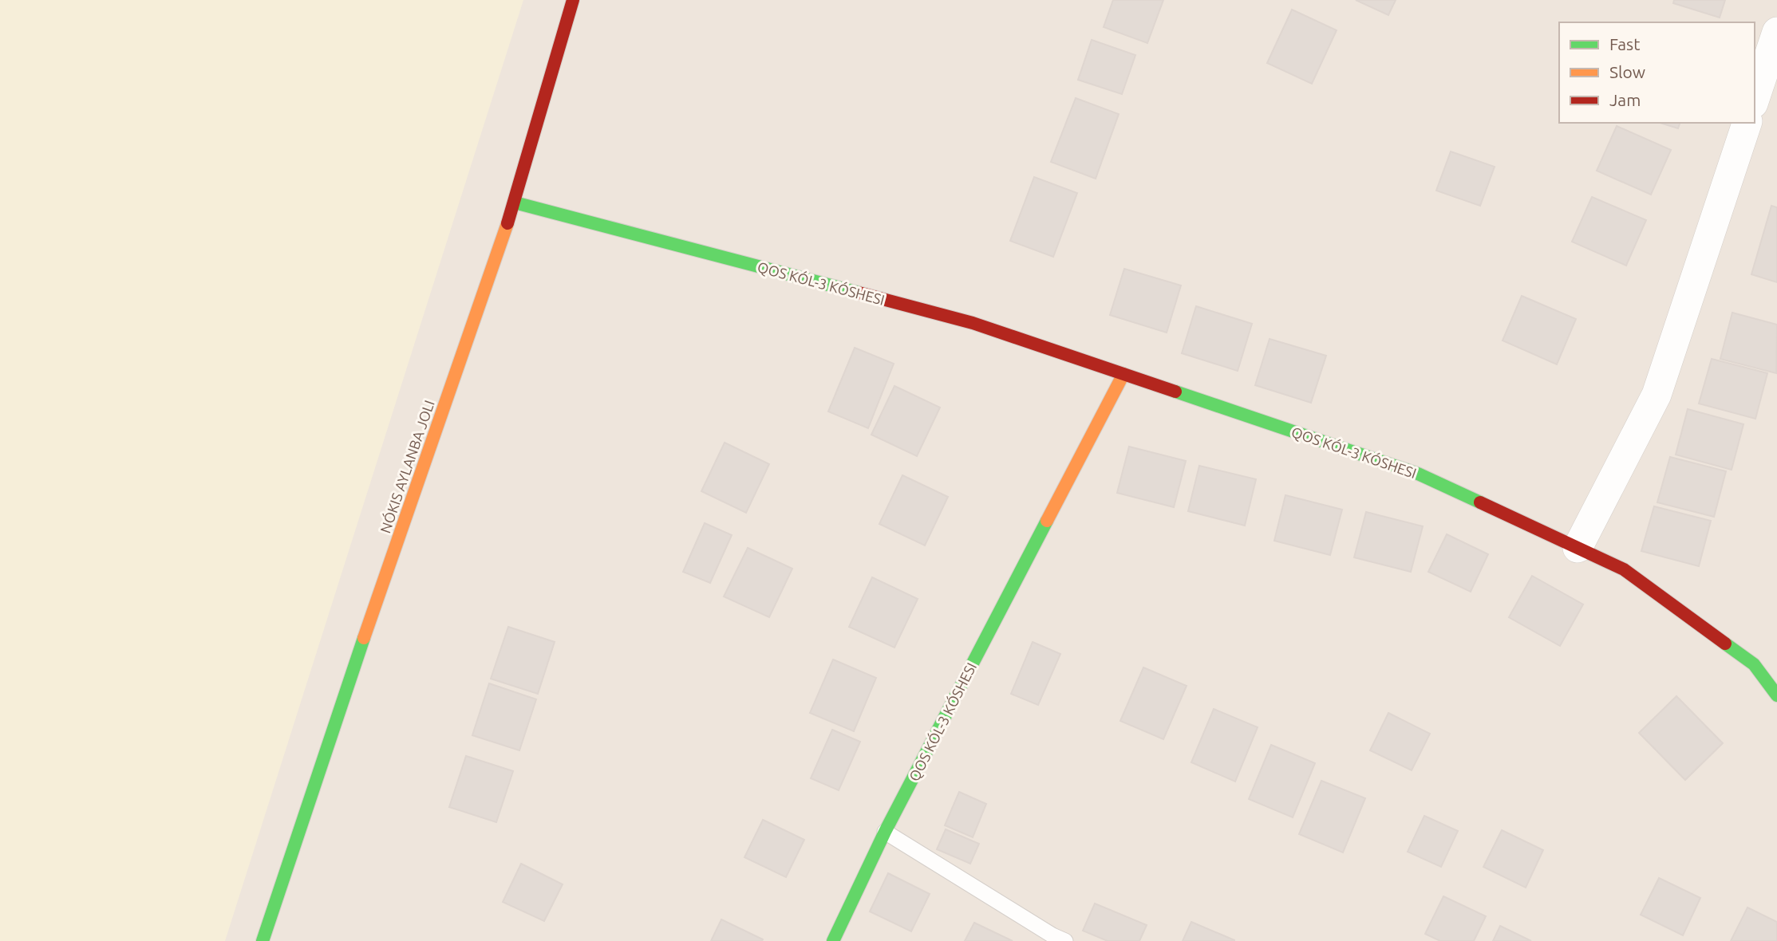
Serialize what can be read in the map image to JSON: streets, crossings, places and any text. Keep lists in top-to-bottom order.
{
  "streets": {
    "street": ["QOS KÓL-3 KÓSHESI"]
  },
  "legend": ["Fast", "Slow", "Jam"]
}
